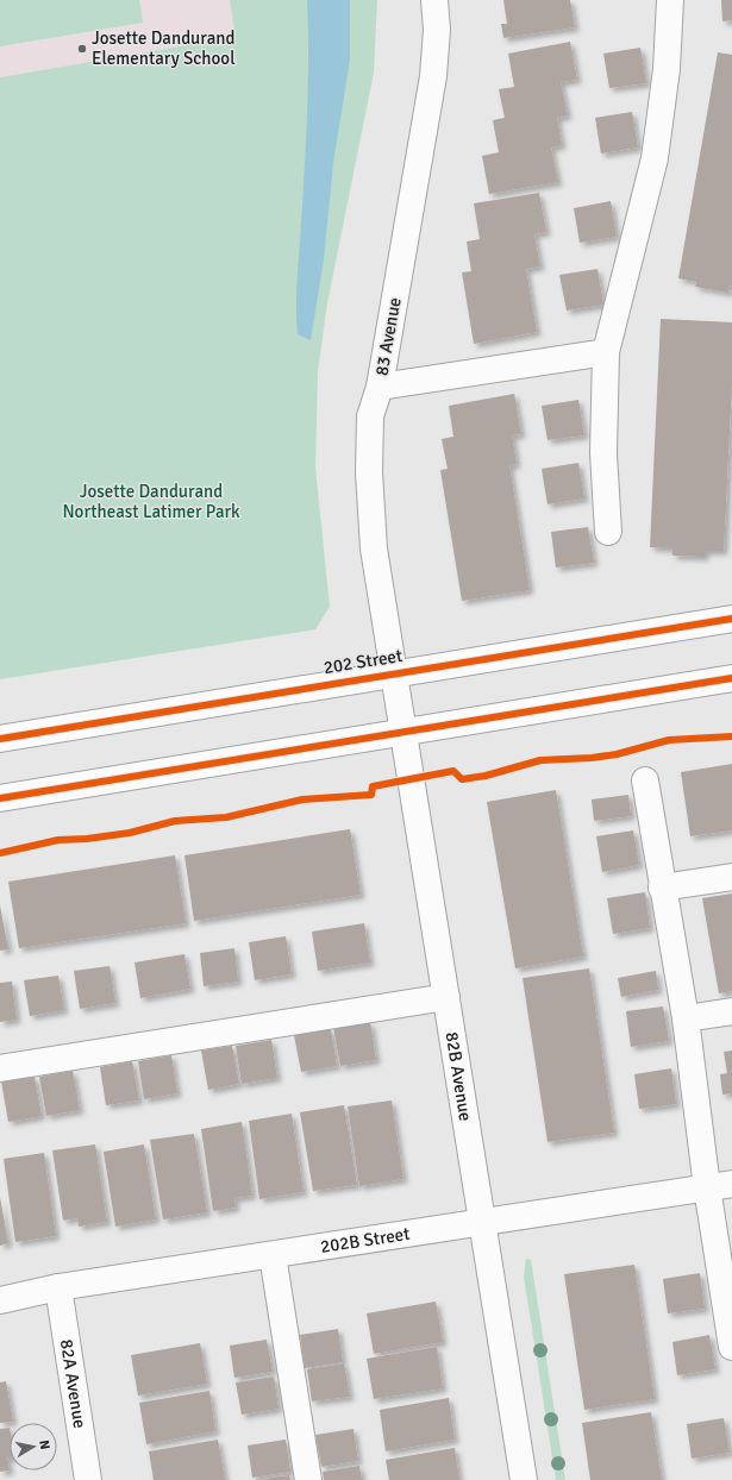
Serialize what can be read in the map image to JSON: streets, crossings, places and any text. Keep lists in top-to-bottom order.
{
  "streets": {
    "street": [
      "83 Avenue",
      "202 Street",
      "82B Avenue",
      "202B Street",
      "82A Avenue"
    ]
  },
  "crossings": [
    ["83 Avenue", "202 Street"],
    ["83 Avenue", "82B Avenue"],
    ["202 Street", "82B Avenue"],
    ["82B Avenue", "202B Street"],
    ["202B Street", "82A Avenue"]
  ],
  "parks": ["Josette Dandurand Northeast Latimer Park"],
  "places": ["Josette Dandurand Elementary School"],
  "north": "right"
}
